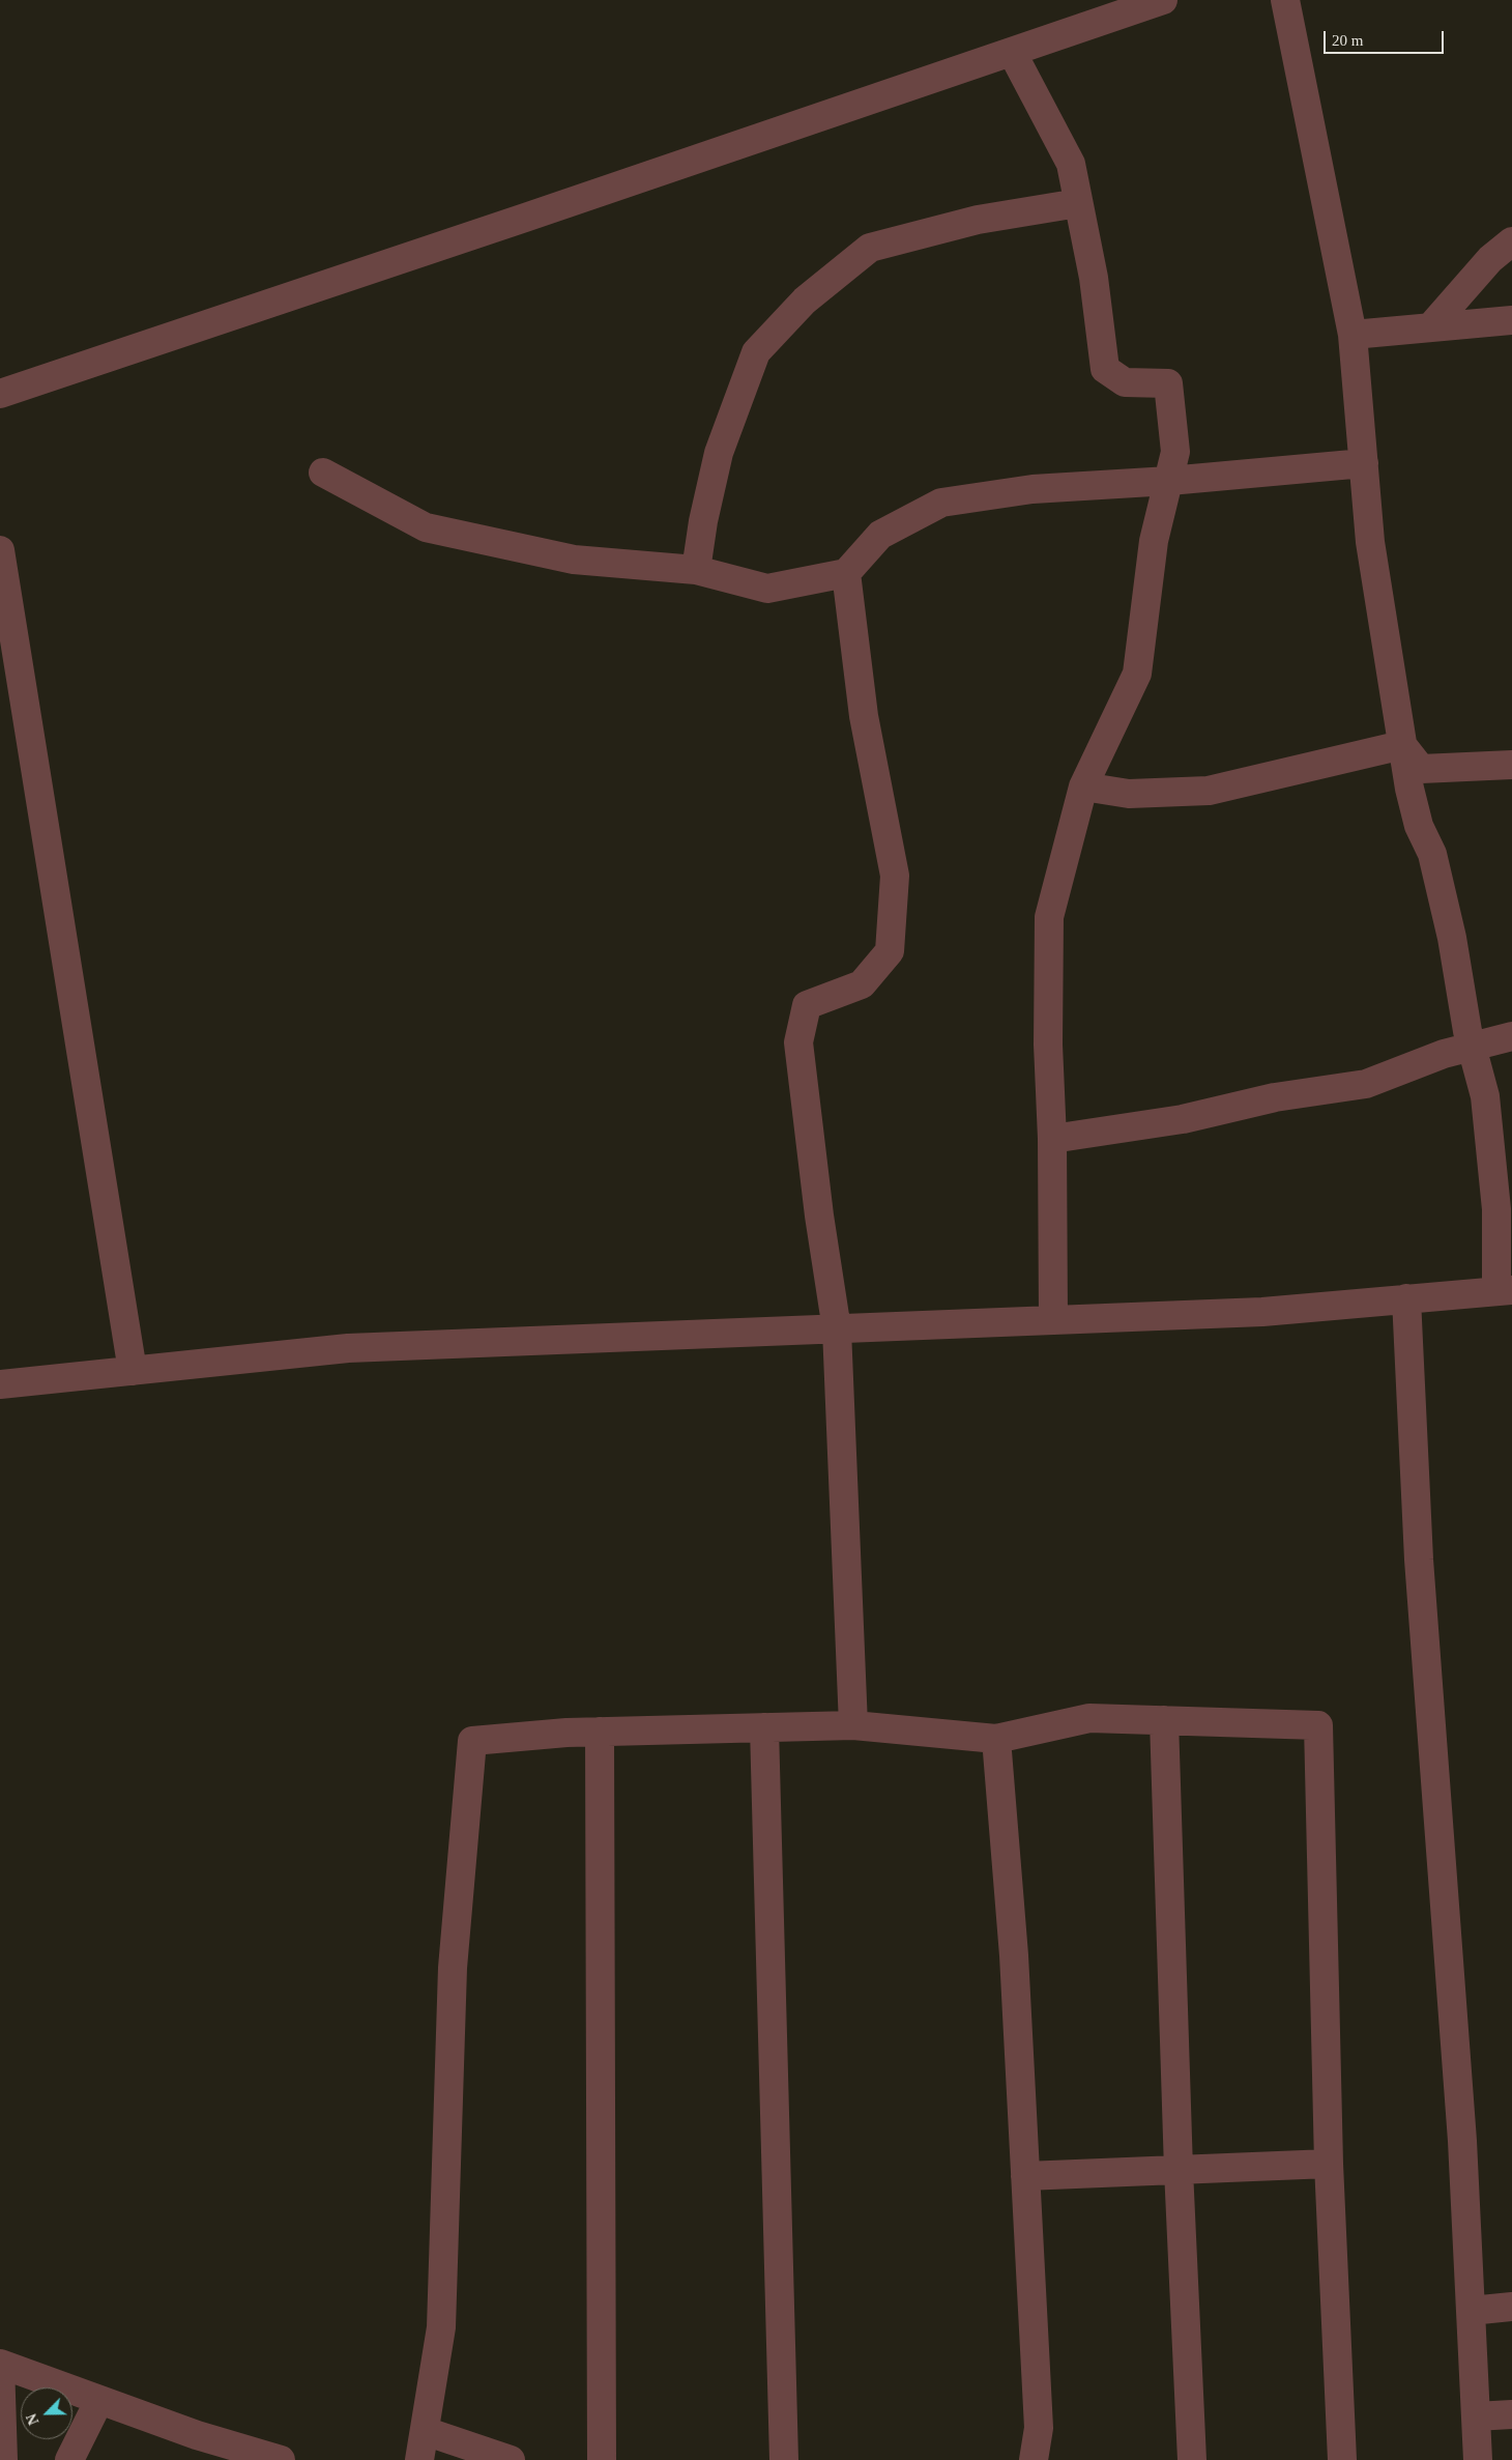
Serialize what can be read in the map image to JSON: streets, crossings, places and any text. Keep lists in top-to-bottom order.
{
  "scale_bar": "20 m",
  "north": "bottom left"
}
